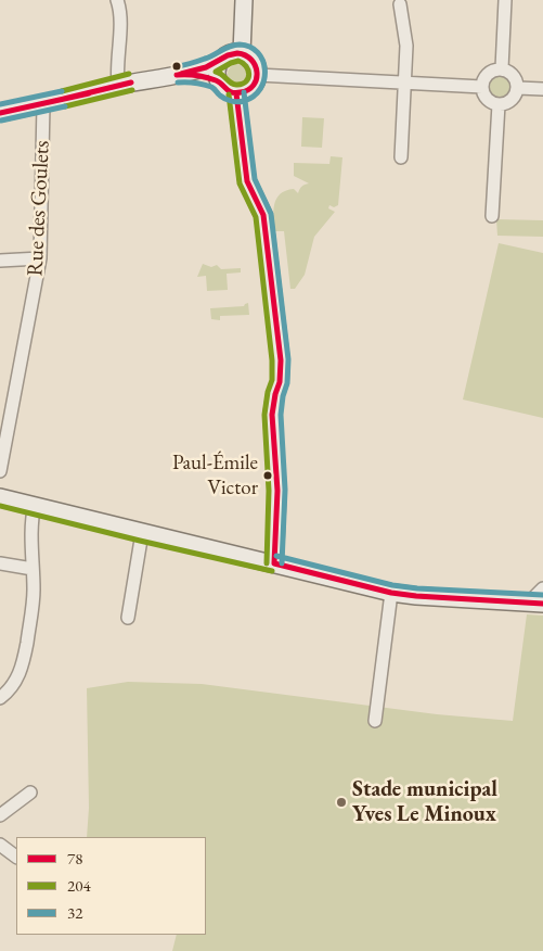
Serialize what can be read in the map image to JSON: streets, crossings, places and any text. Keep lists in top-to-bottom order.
{
  "streets": {
    "street": ["Rue des Goulets"]
  },
  "places": ["Paul-Émile Victor", "Stade municipal Yves Le Minoux"],
  "lines": ["transit line 32", "transit line 78", "transit line 204"],
  "legend": ["78", "204", "32"]
}
